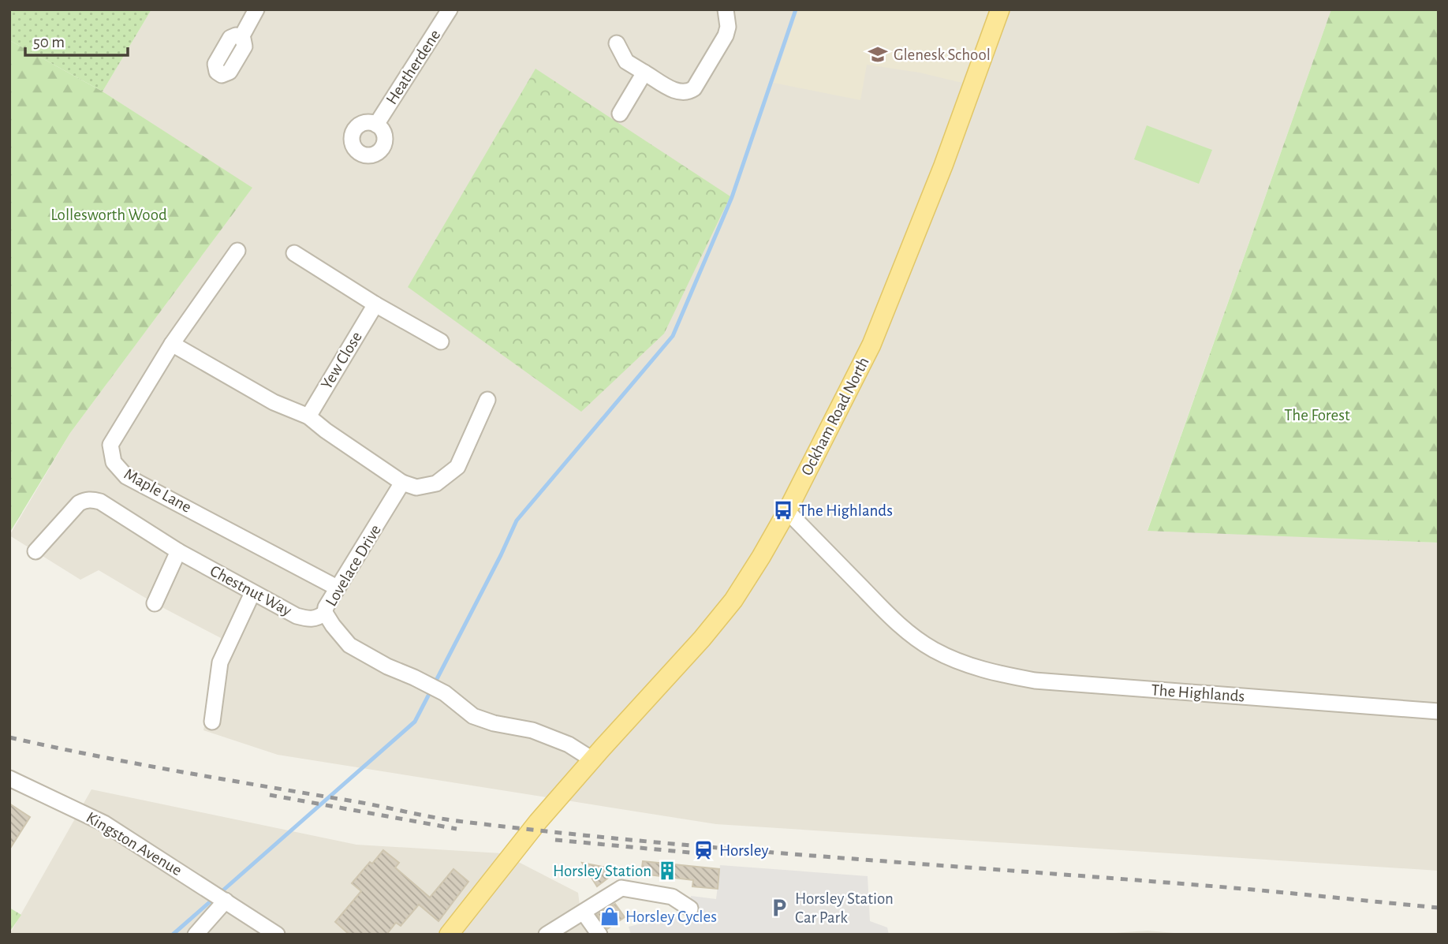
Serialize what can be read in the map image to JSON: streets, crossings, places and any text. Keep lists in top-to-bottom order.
{
  "streets": {
    "main road": ["Ockham Road North"],
    "street": [
      "Heatherdene",
      "Yew Close",
      "Maple Lane",
      "Lovelace Drive",
      "Chestnut Way",
      "The Highlands",
      "Kingston Avenue"
    ]
  },
  "crossings": [
    ["Ockham Road North", "Lovelace Drive"],
    ["Ockham Road North", "The Highlands"],
    ["Maple Lane", "Lovelace Drive"],
    ["Lovelace Drive", "Chestnut Way"]
  ],
  "parks": ["Lollesworth Wood", "The Forest"],
  "places": {
    "school or university": ["Glenesk School"],
    "bus stop": ["The Highlands"],
    "station": ["Horsley"],
    "building": ["Horsley Station"],
    "parking": ["Horsley Station Car Park"],
    "shop": ["Horsley Cycles"]
  },
  "scale_bar": "50 m"
}
